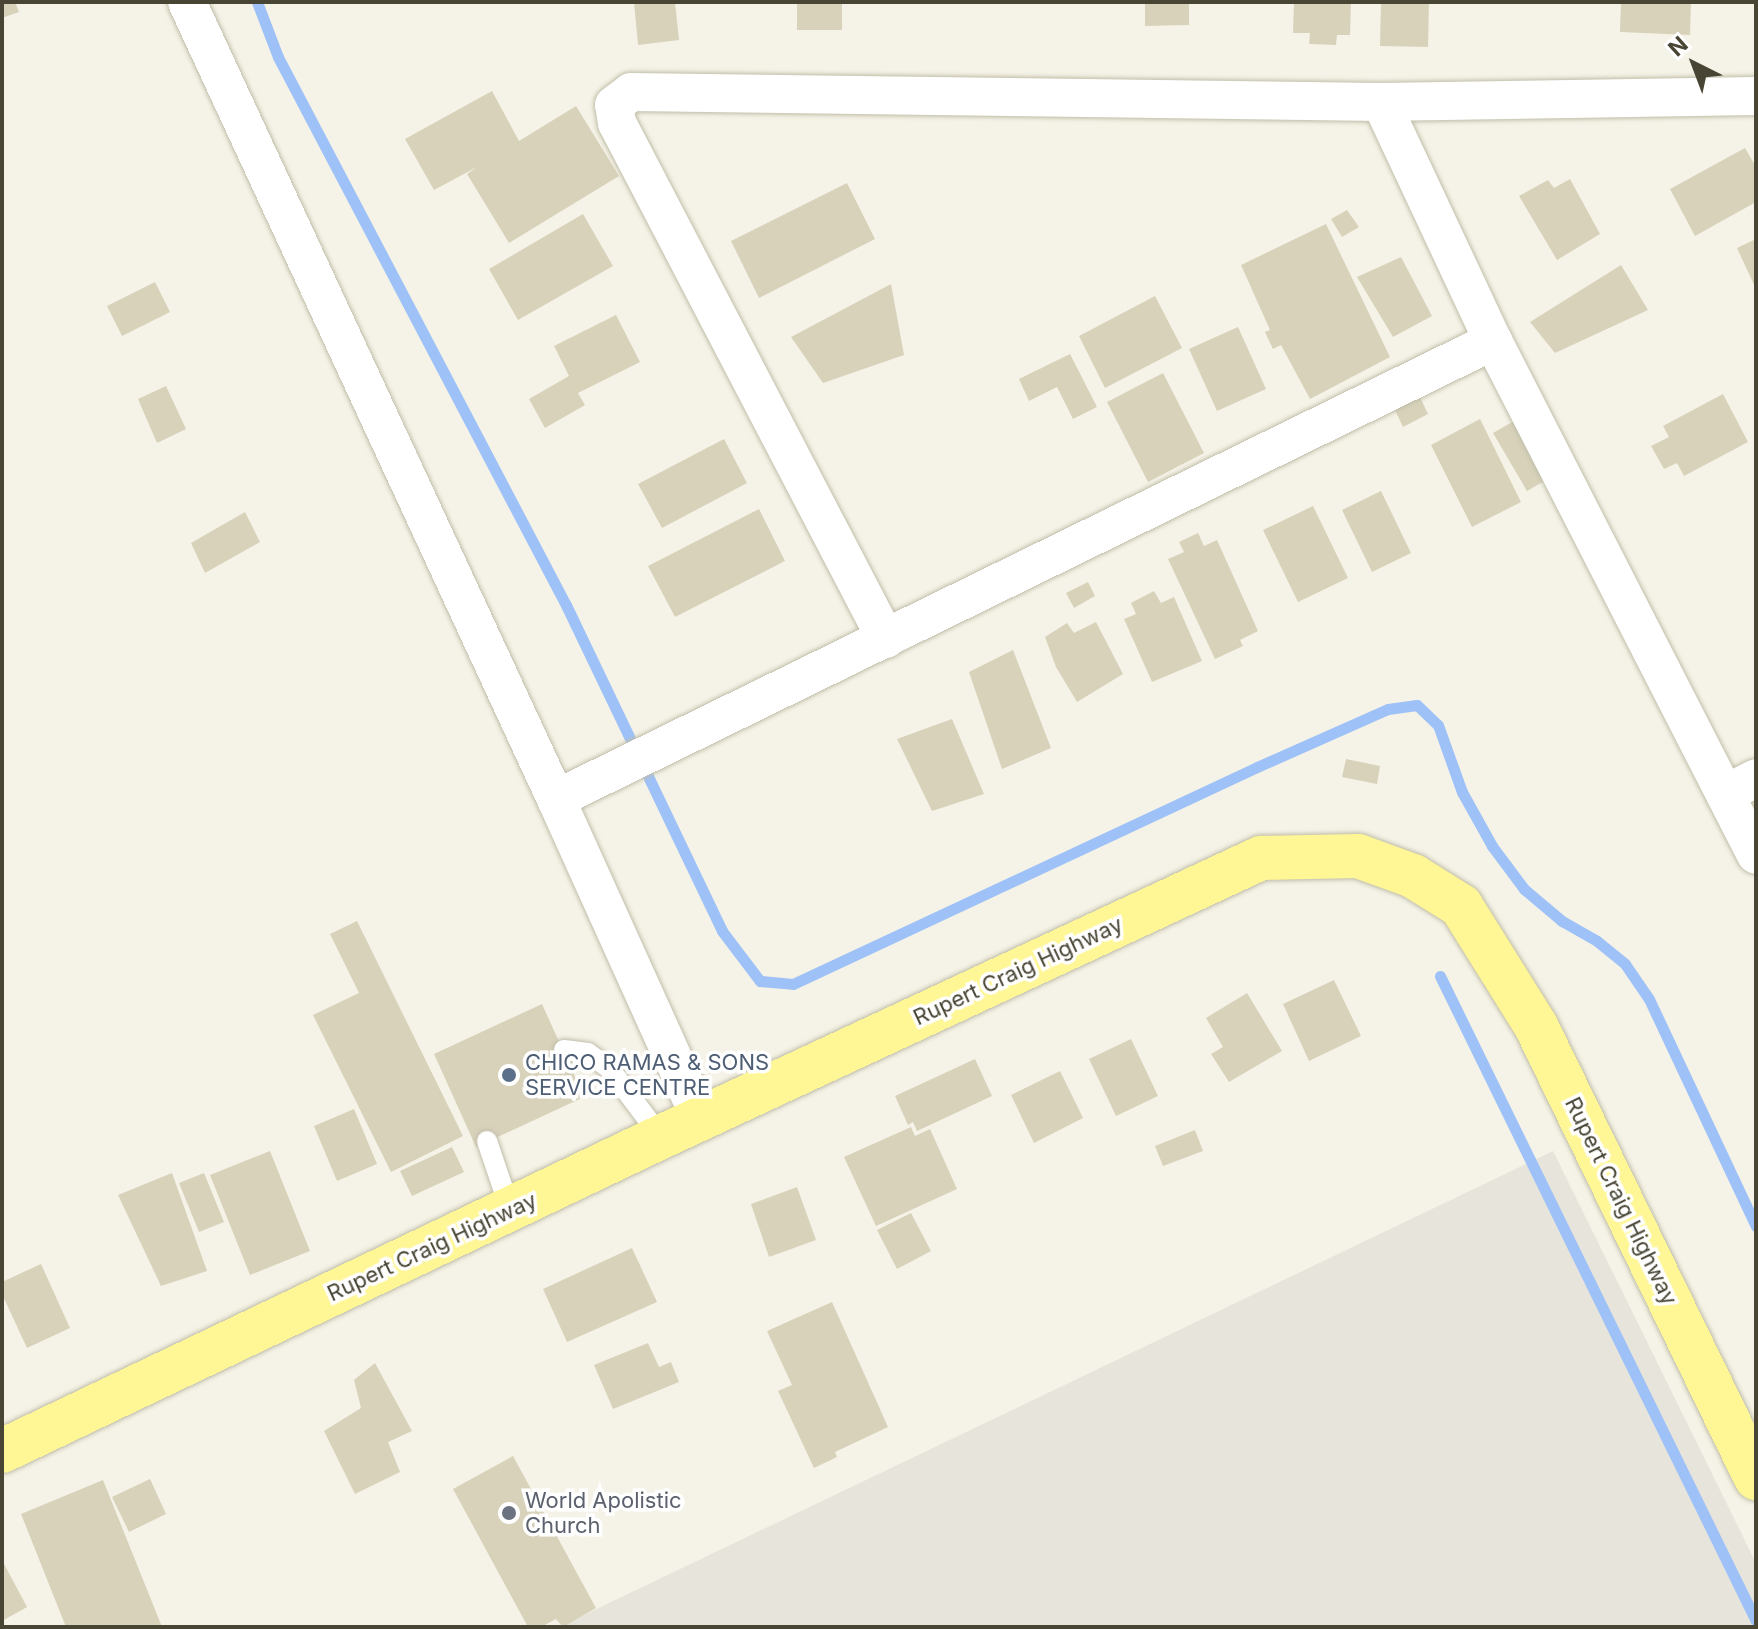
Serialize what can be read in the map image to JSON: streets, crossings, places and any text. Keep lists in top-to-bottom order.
{
  "streets": {
    "main road": ["Rupert Craig Highway"]
  },
  "places": ["CHICO RAMAS & SONS SERVICE CENTRE", "World Apolistic Church"],
  "north": "top left"
}
